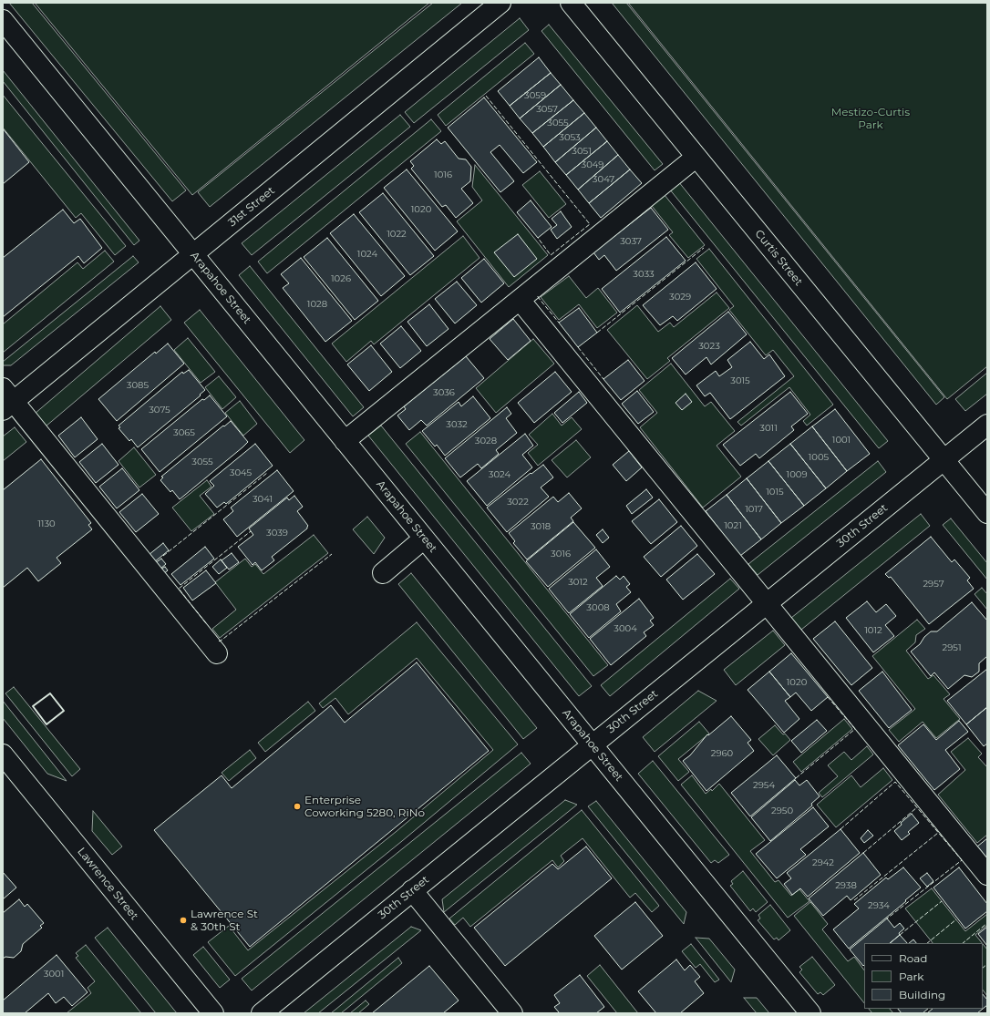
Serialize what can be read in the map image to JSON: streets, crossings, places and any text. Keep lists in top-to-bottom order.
{
  "streets": {
    "street": [
      "31st Street",
      "Curtis Street",
      "Arapahoe Street",
      "30th Street",
      "Lawrence Street"
    ]
  },
  "crossings": [
    ["31st Street", "Arapahoe Street"],
    ["Curtis Street", "30th Street"],
    ["Arapahoe Street", "30th Street"]
  ],
  "parks": ["Mestizo-Curtis Park"],
  "places": ["Enterprise Coworking 5280, RiNo", "Lawrence St & 30th St"],
  "house_numbers": [
    "3059",
    "3057",
    "3055",
    "3053",
    "3051",
    "3049",
    "1016",
    "3047",
    "1020",
    "1022",
    "3037",
    "1024",
    "3033",
    "1026",
    "3029",
    "1028",
    "3023",
    "3015",
    "3085",
    "3036",
    "3075",
    "3032",
    "3011",
    "3065",
    "1001",
    "3028",
    "1005",
    "3055",
    "3045",
    "3024",
    "1009",
    "1015",
    "3041",
    "3022",
    "1017",
    "1130",
    "1021",
    "3018",
    "3039",
    "3016",
    "3012",
    "2957",
    "3008",
    "3004",
    "1012",
    "2951",
    "1020",
    "2960",
    "2954",
    "2950",
    "2942",
    "2938",
    "2934",
    "3001"
  ],
  "legend": ["Road", "Park", "Building"]
}
